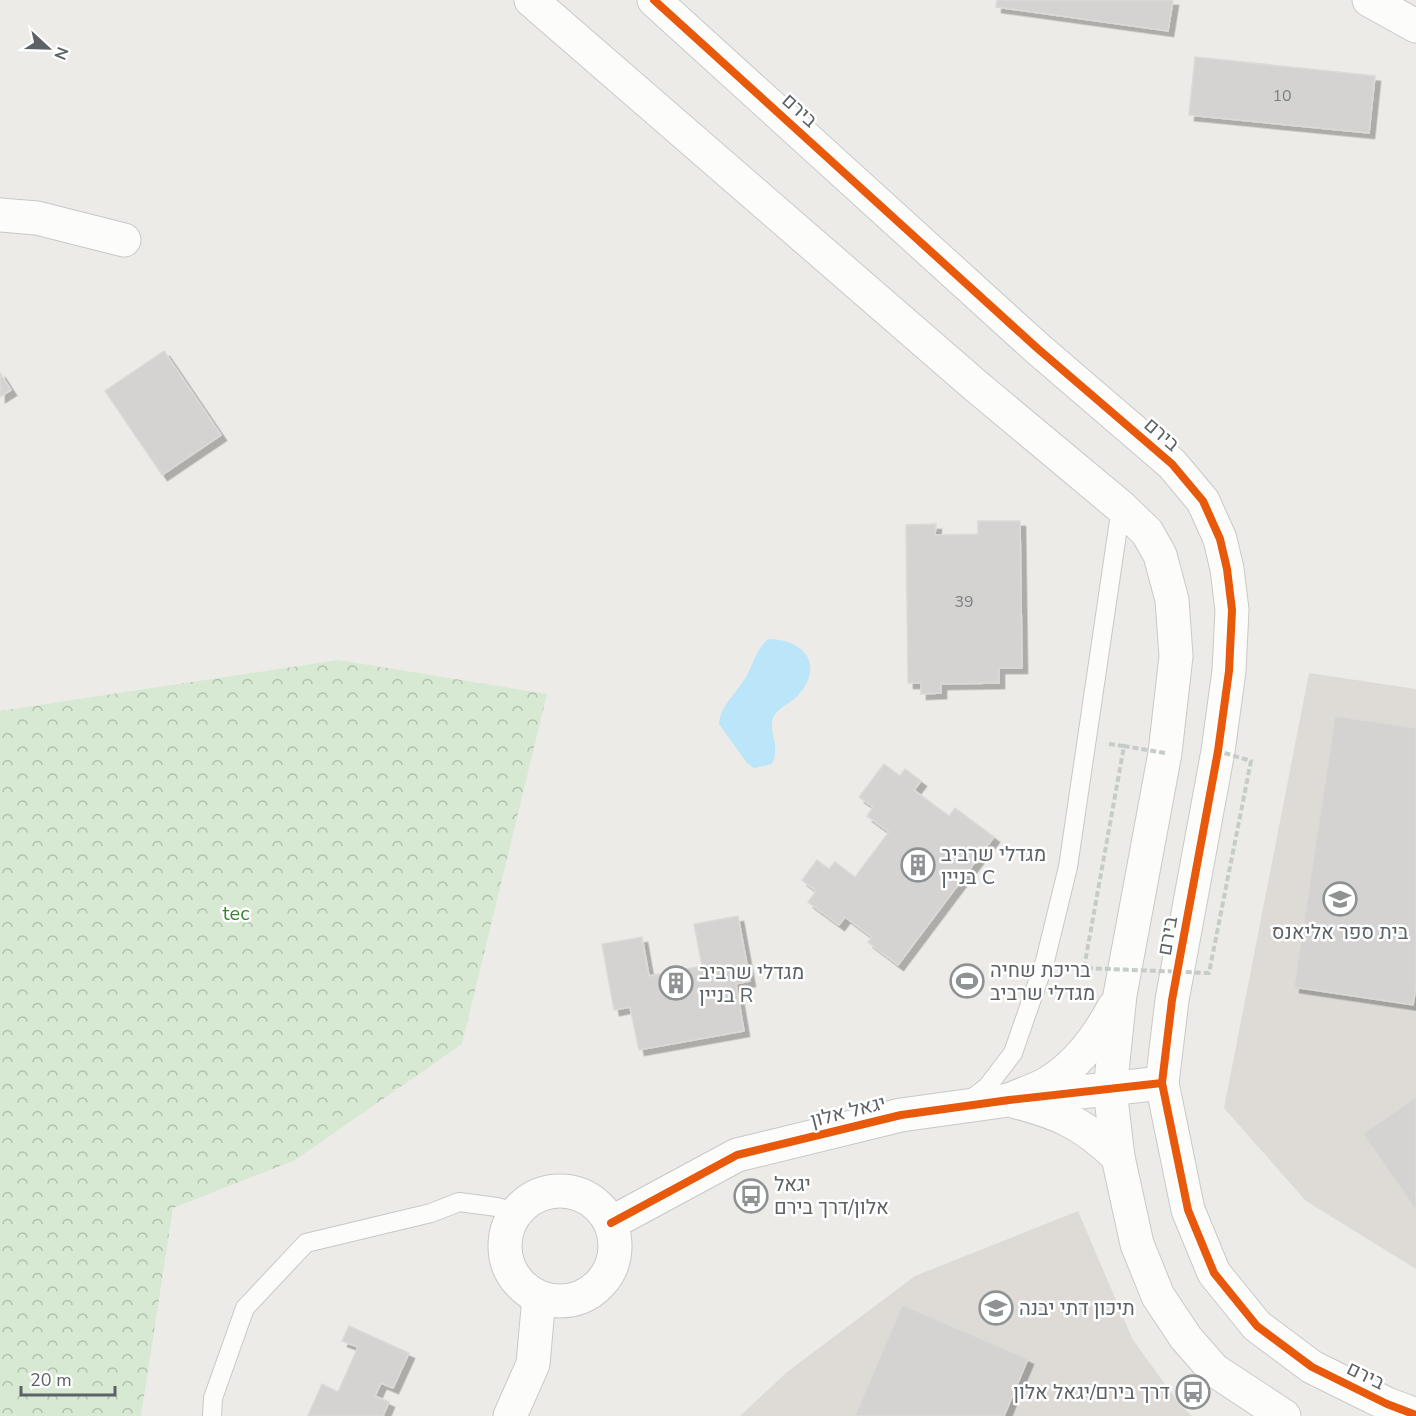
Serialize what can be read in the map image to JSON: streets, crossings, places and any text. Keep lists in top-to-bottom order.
{
  "streets": {
    "street": ["בירם", "יגאל אלון"]
  },
  "crossings": [
    ["בירם", "יגאל אלון"]
  ],
  "parks": ["tec"],
  "places": {
    "building": ["מגדלי שרביב בניין C", "מגדלי שרביב בניין R"],
    "school or university": ["בית ספר אליאנס", "תיכון דתי יבנה"],
    "sports": ["בריכת שחיה מגדלי שרביב"],
    "bus stop": ["יגאל אלון/דרך בירם", "דרך בירם/יגאל אלון"]
  },
  "house_numbers": ["10", "39"],
  "scale_bar": "20 m",
  "north": "right"
}
